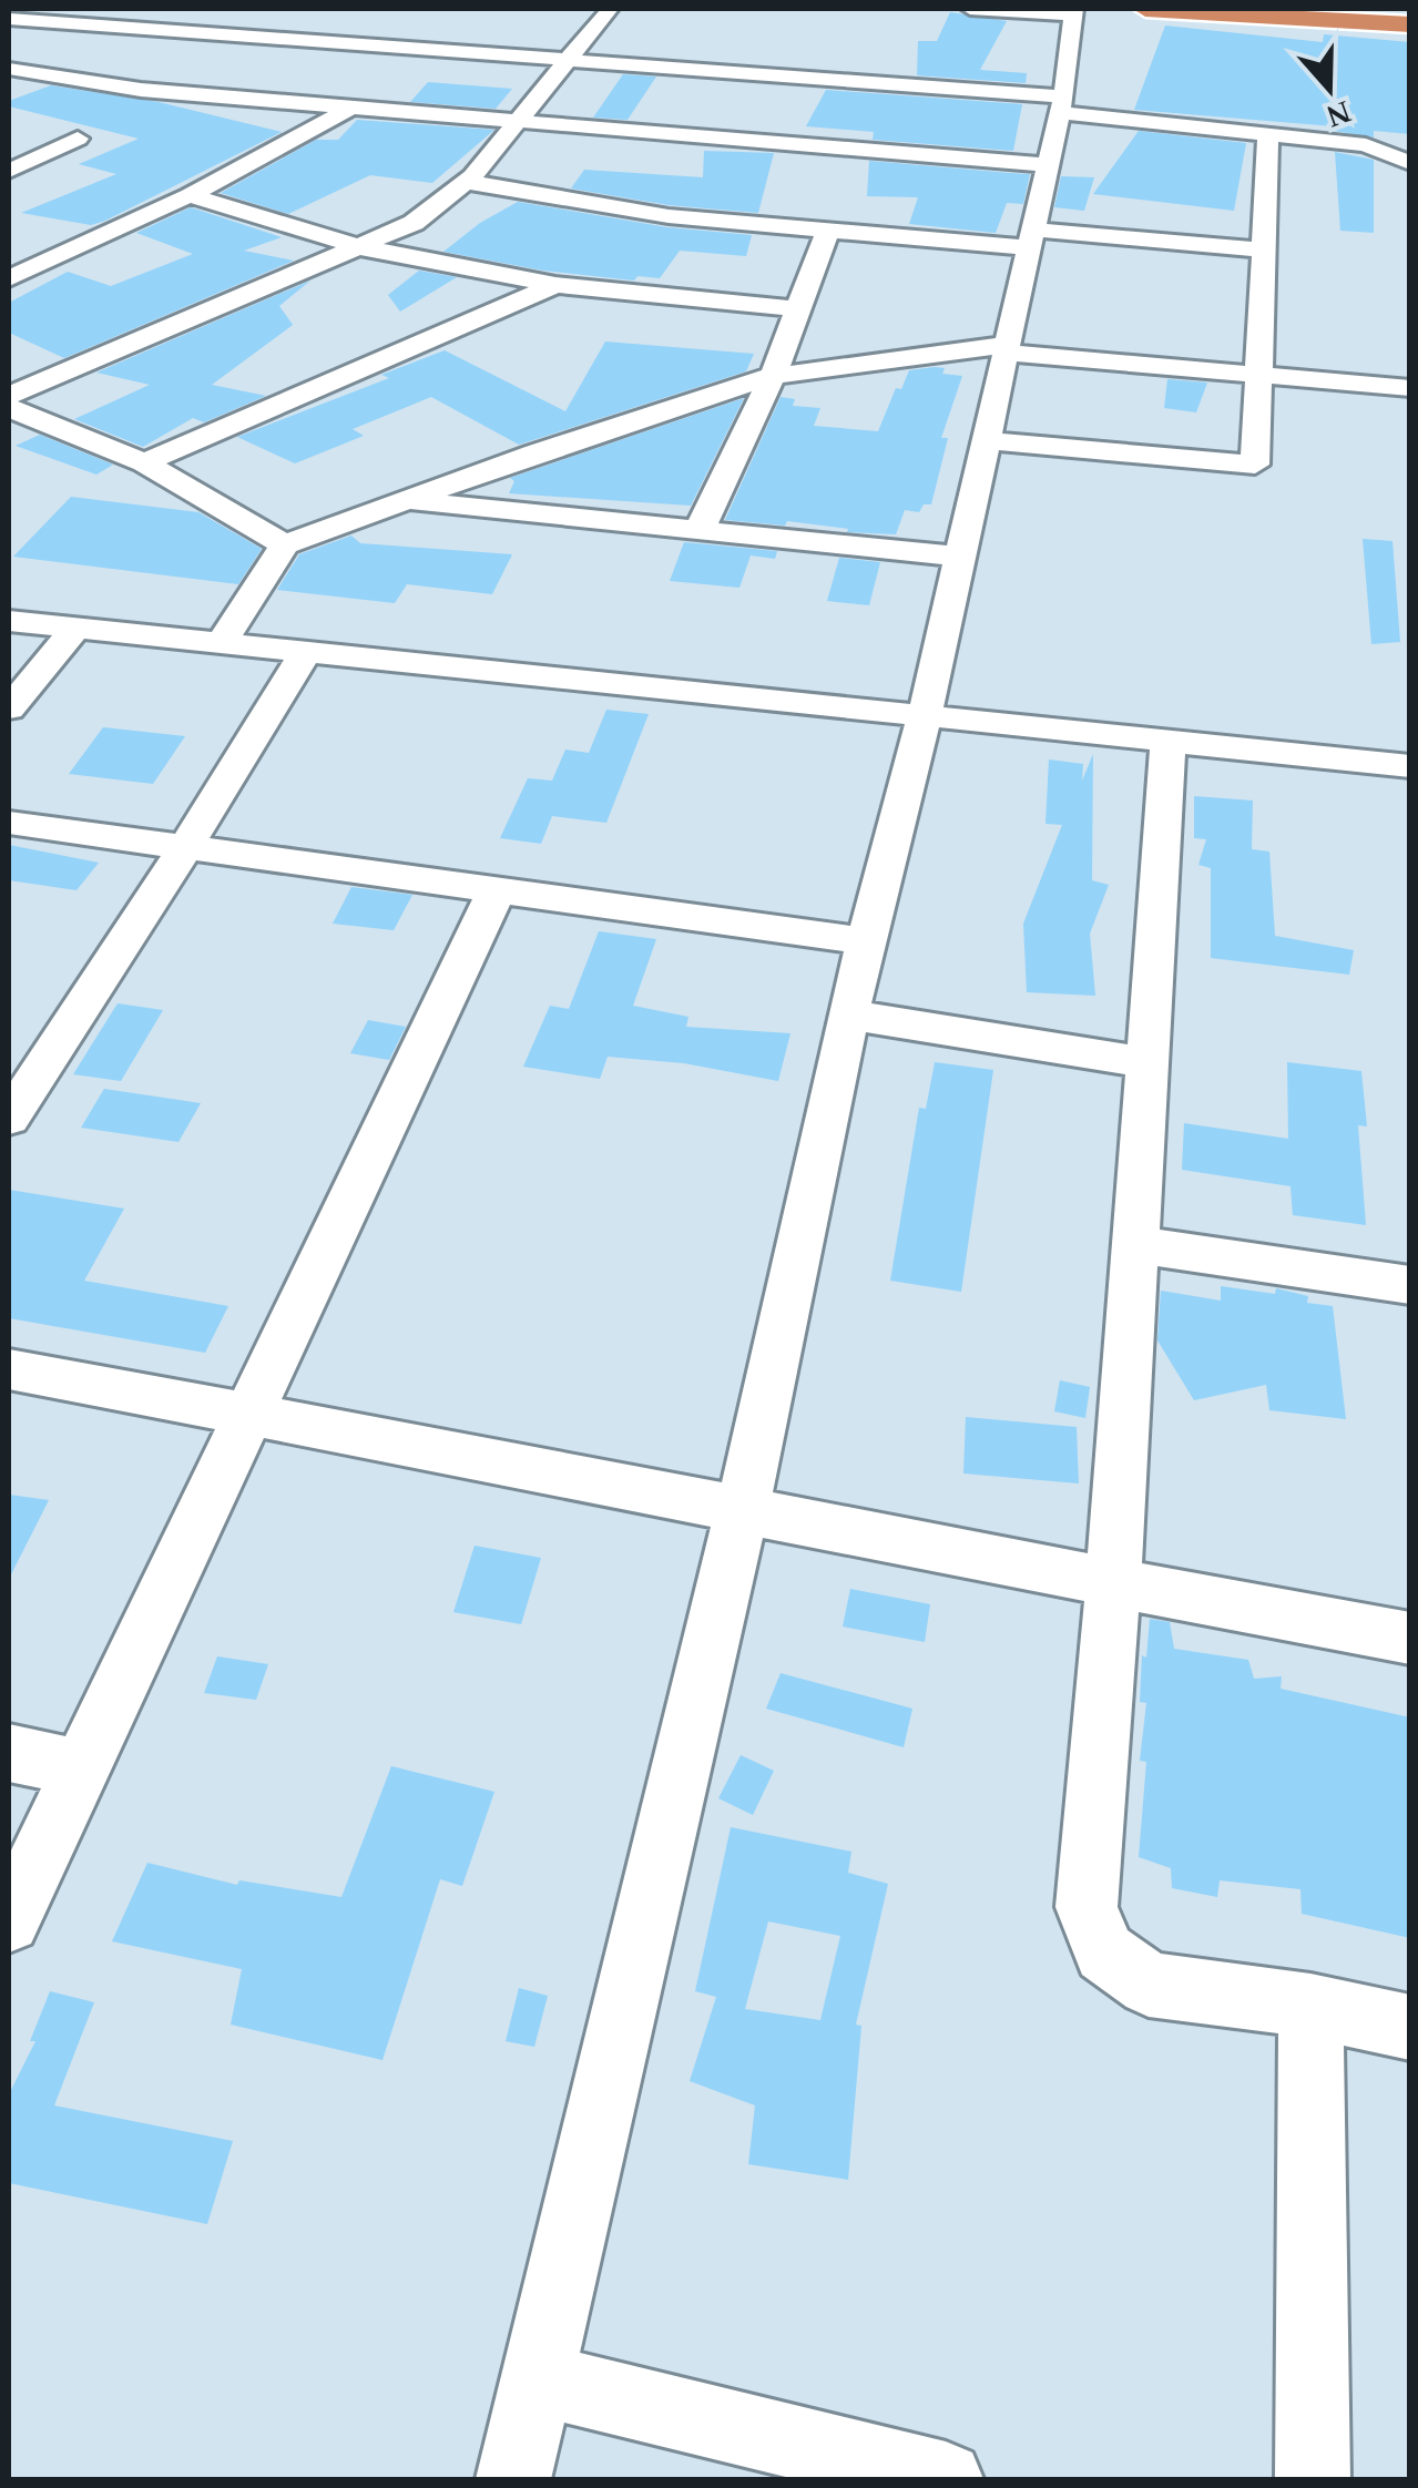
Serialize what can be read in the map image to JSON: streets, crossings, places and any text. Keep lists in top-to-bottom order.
{
  "north": "bottom"
}
